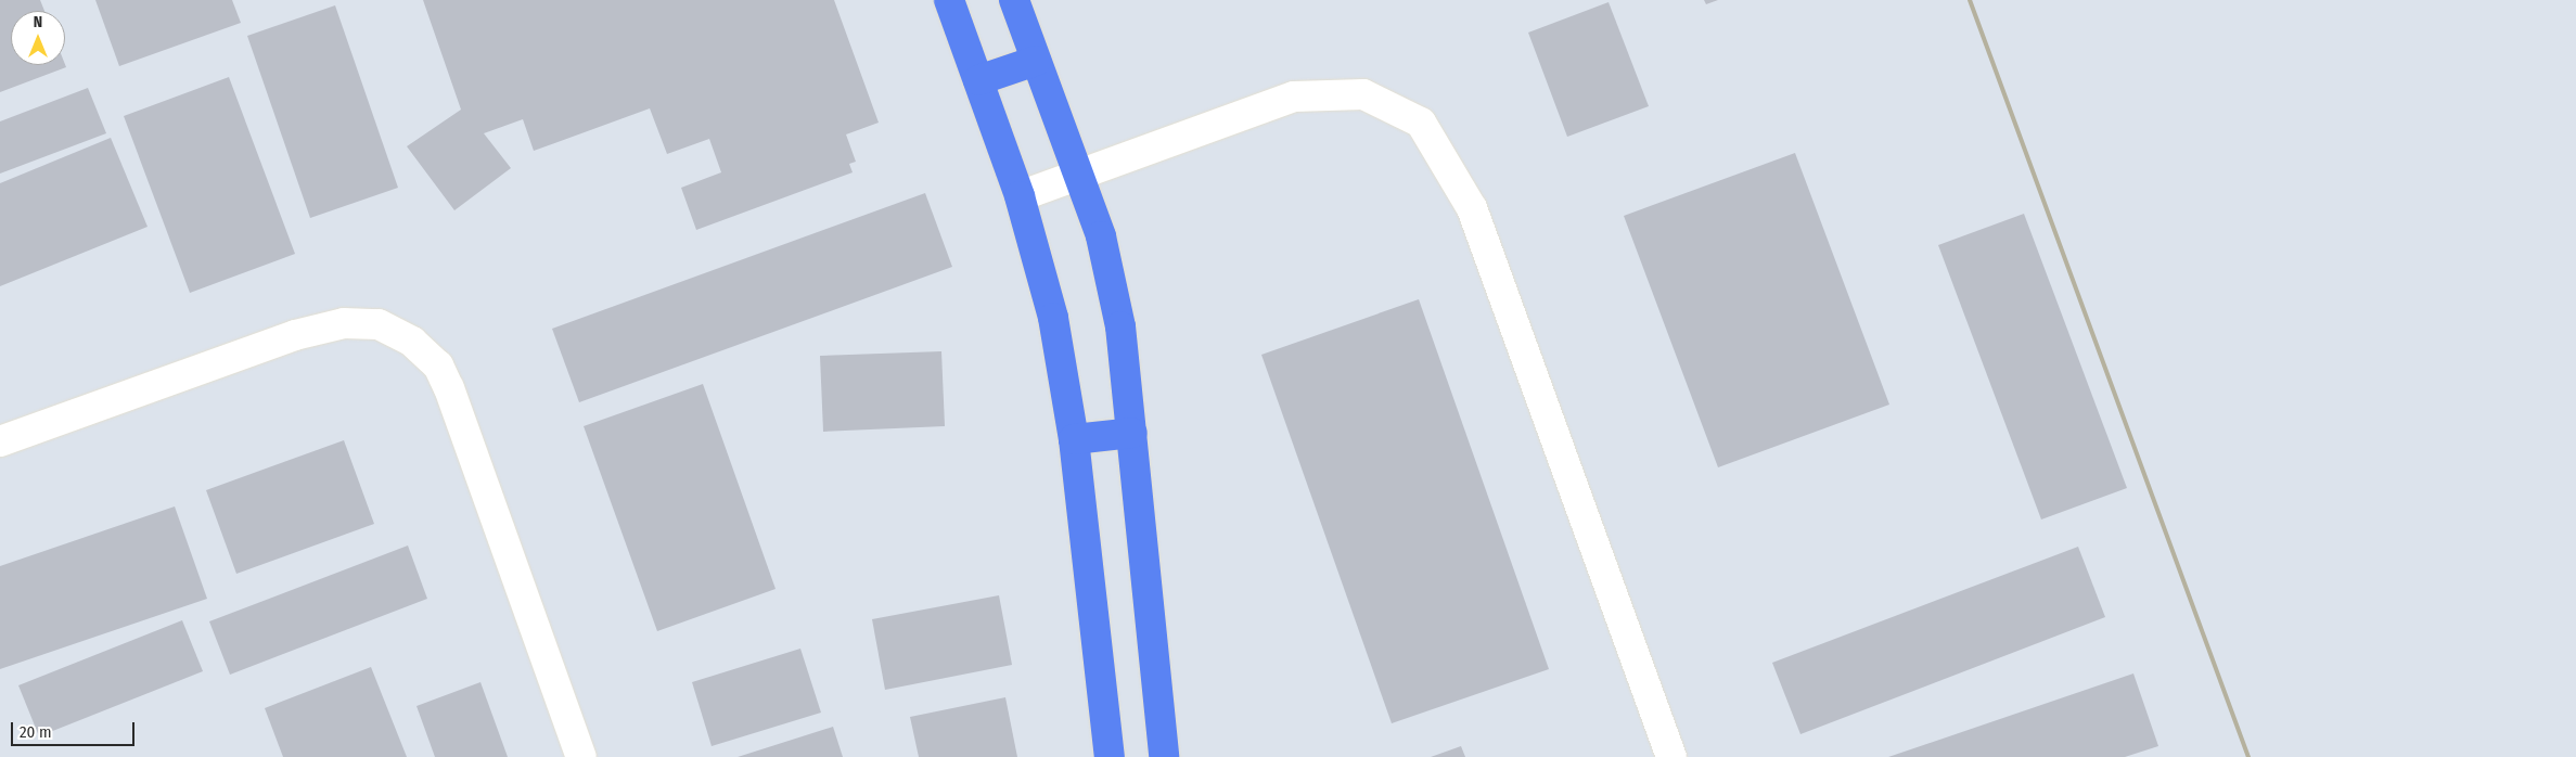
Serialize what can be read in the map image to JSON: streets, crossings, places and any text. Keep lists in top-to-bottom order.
{
  "scale_bar": "20 m",
  "north": "top"
}
